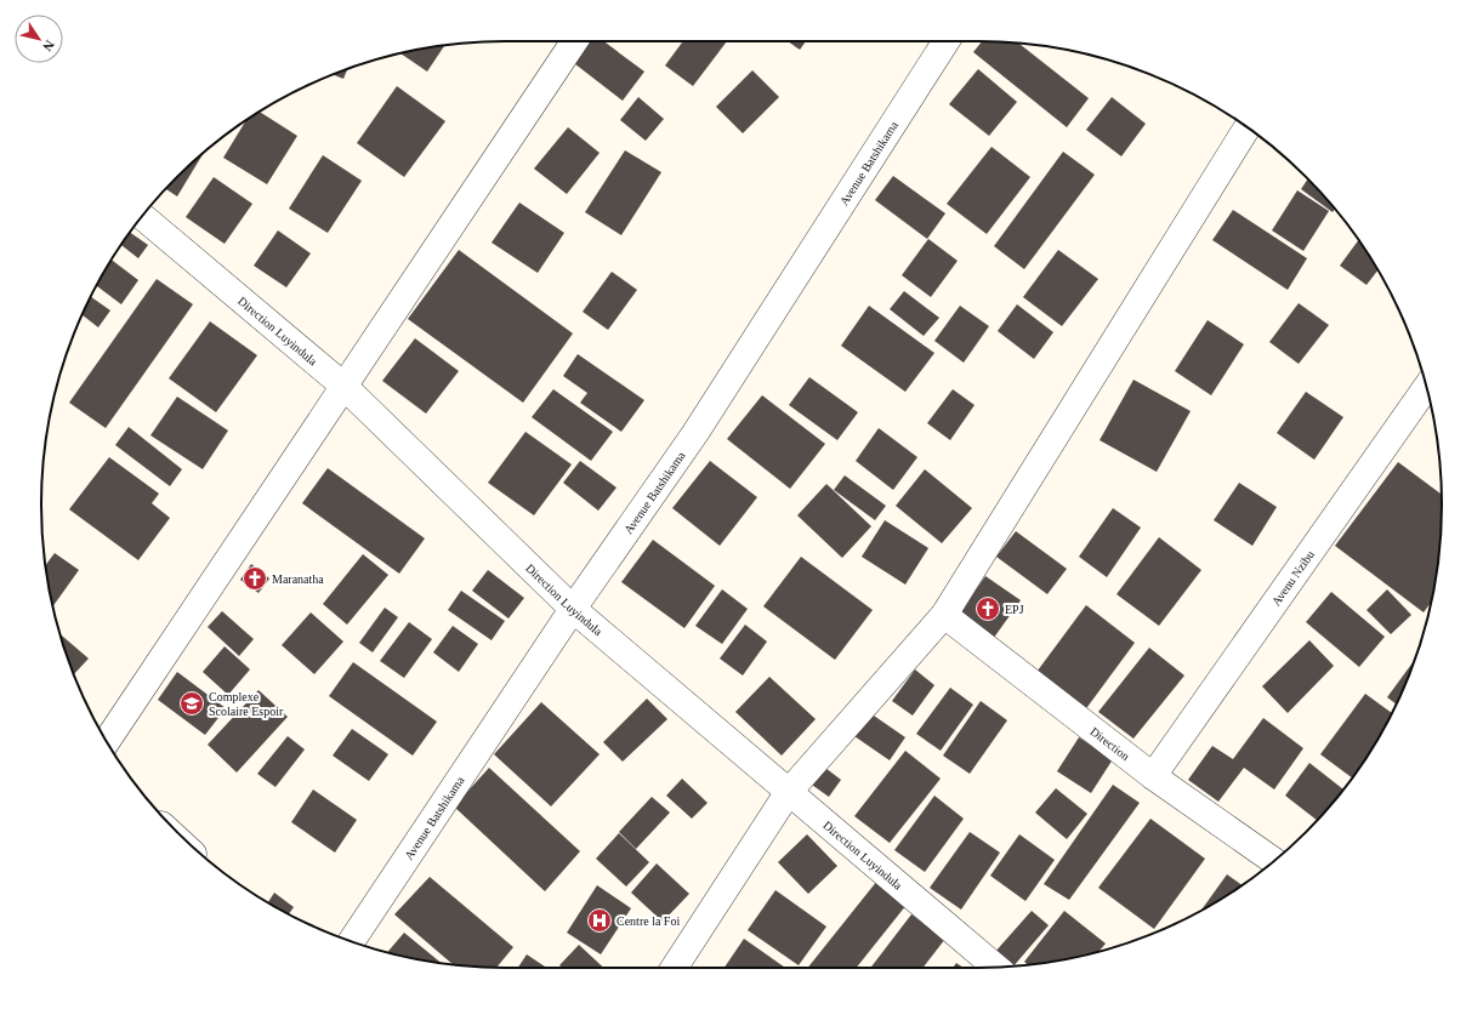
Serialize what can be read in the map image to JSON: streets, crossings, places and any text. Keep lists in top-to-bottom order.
{
  "streets": {
    "street": [
      "Avenue Batshikama",
      "Direction Luyindula",
      "Avenu Nzibu",
      "Direction"
    ]
  },
  "crossings": [
    ["Avenue Batshikama", "Direction Luyindula"],
    ["Avenu Nzibu", "Direction"]
  ],
  "places": {
    "church": ["Maranatha", "EPJ"],
    "school or university": ["Complexe Scolaire Espoir"],
    "hospital": ["Centre la Foi"]
  },
  "north": "bottom right"
}
